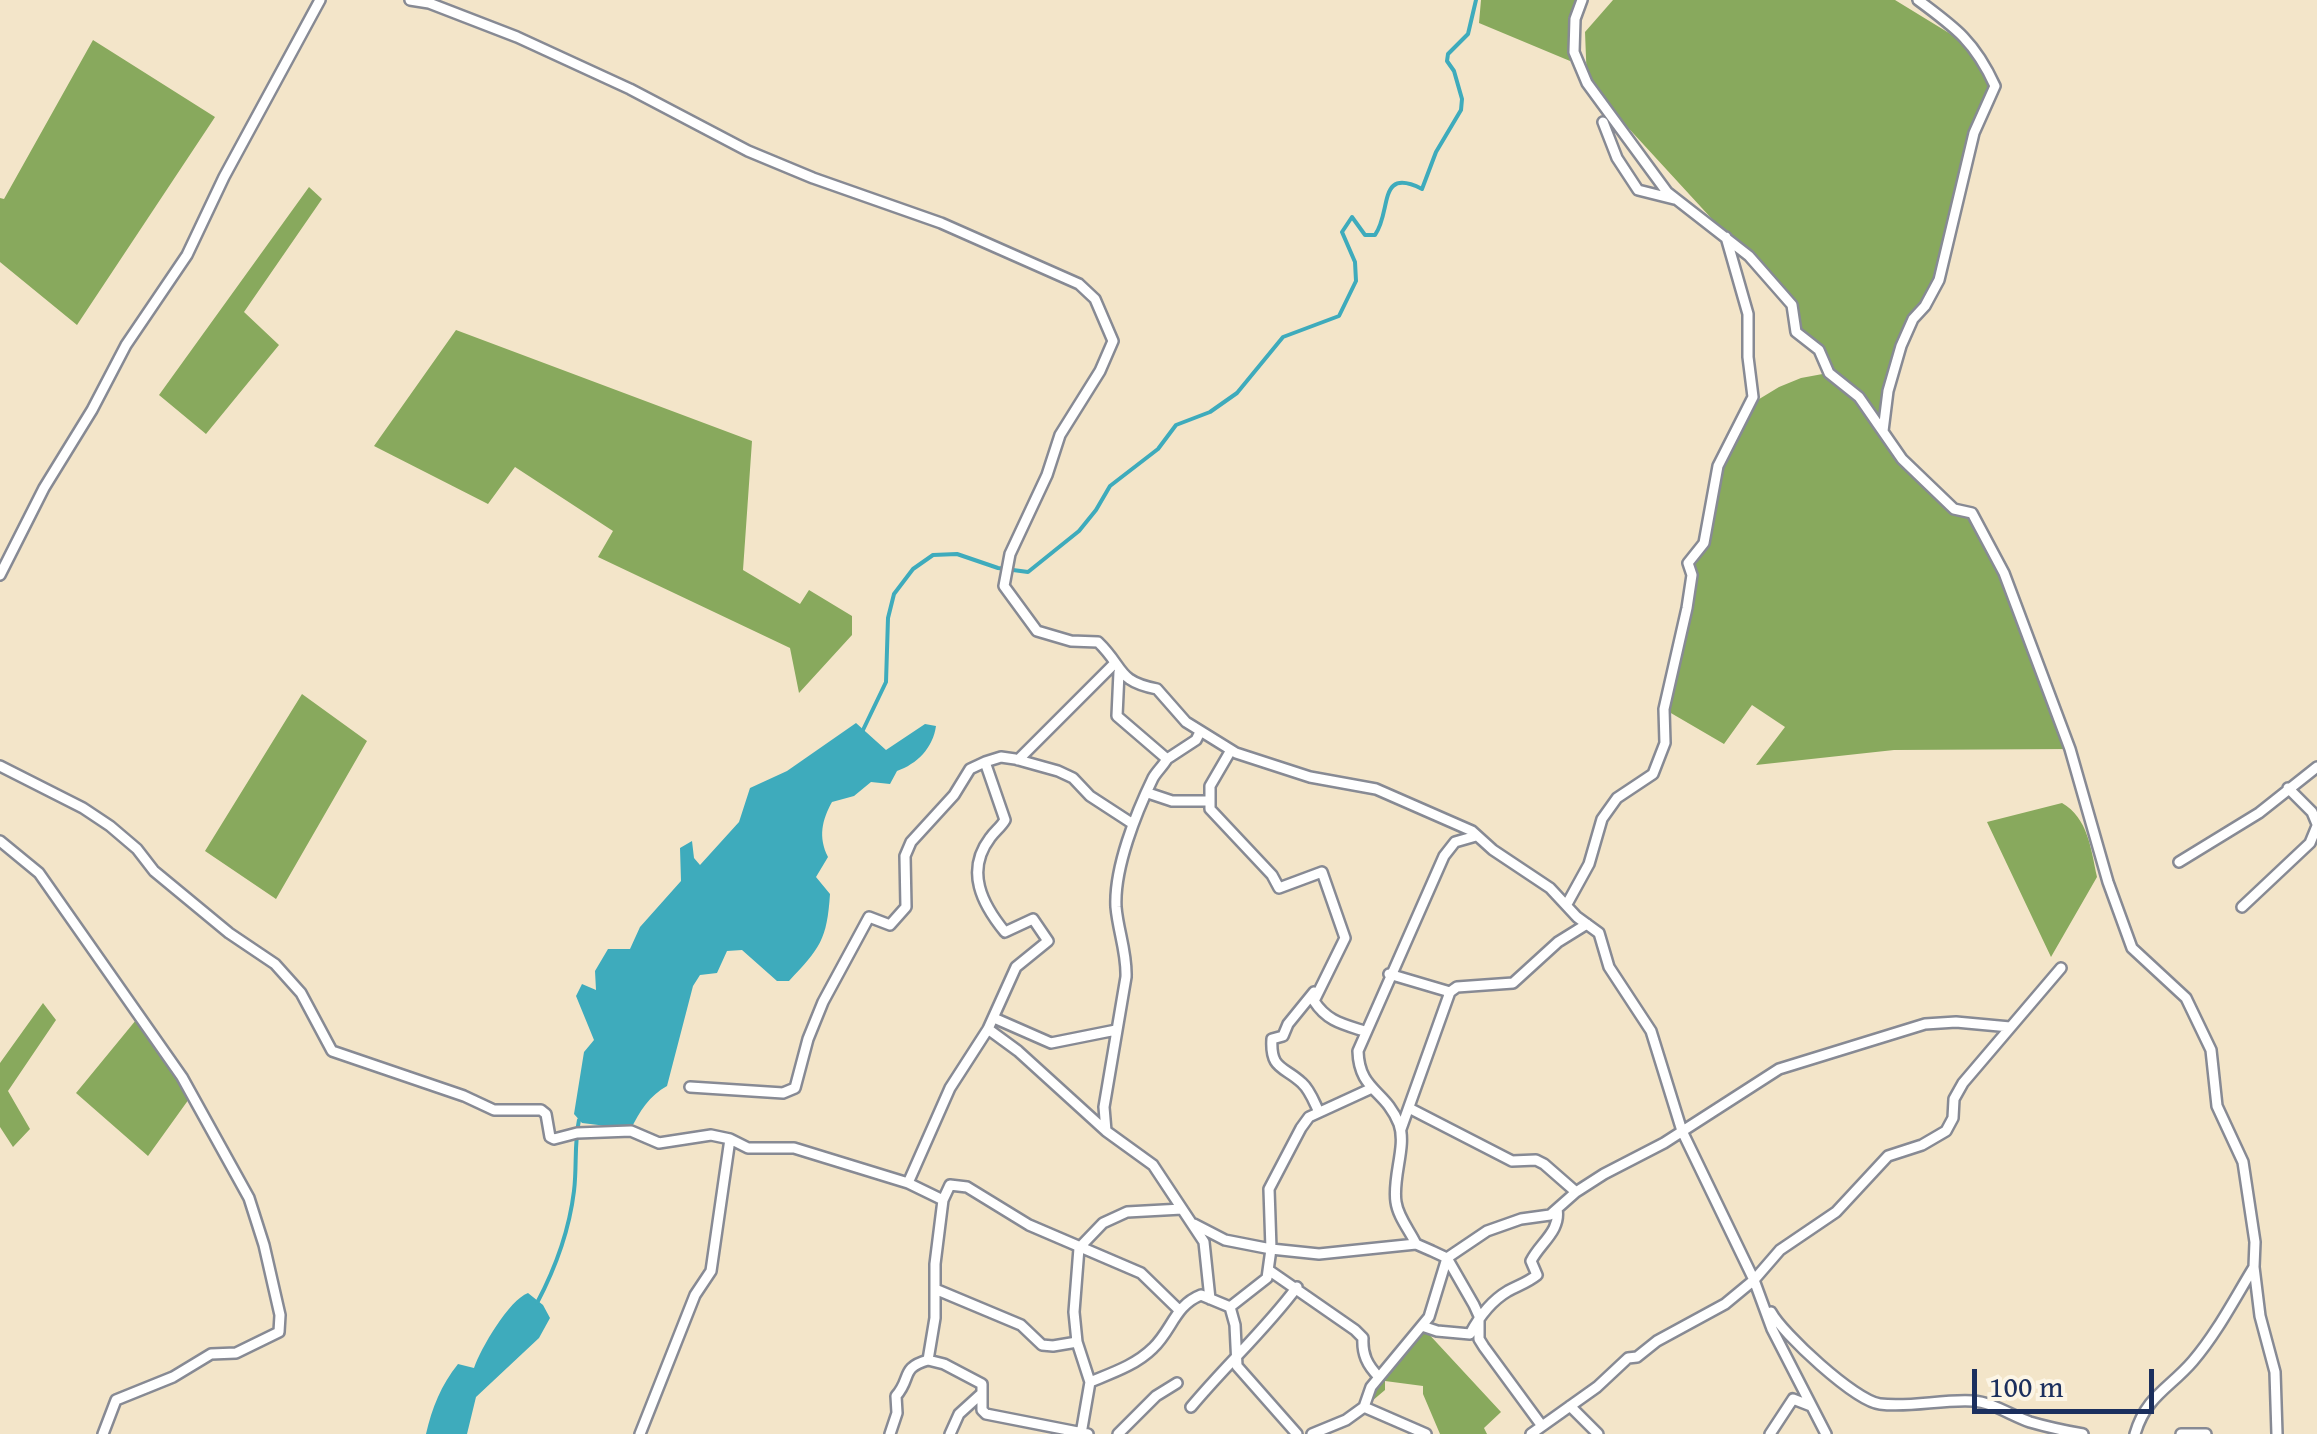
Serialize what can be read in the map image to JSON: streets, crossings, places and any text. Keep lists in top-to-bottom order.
{
  "scale_bar": "100 m"
}
